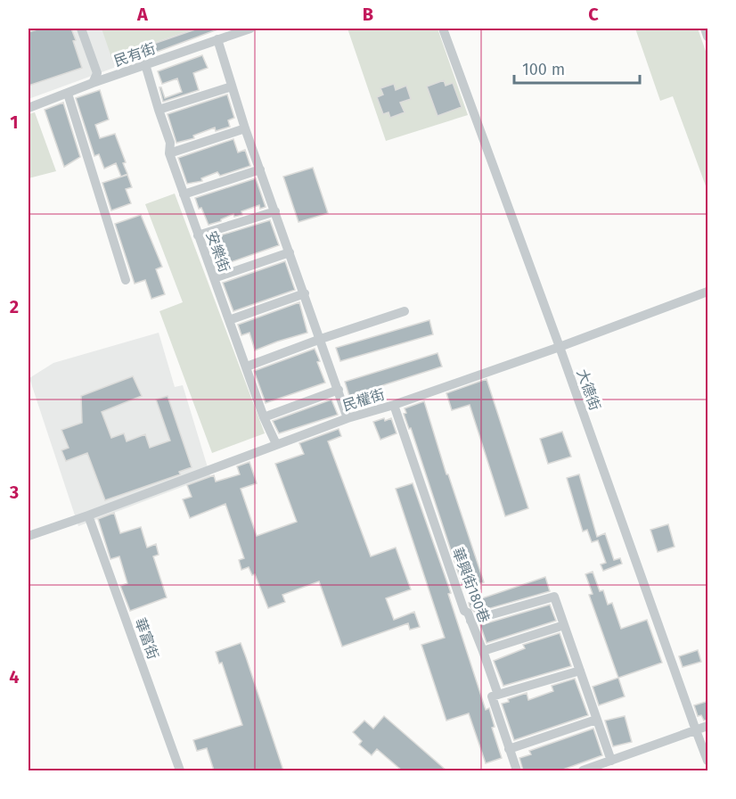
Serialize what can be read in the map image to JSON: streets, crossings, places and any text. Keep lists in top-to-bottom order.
{
  "streets": {
    "street": [
      "民有街",
      "安樂街",
      "大德街",
      "民權街",
      "華興街180巷",
      "華富街"
    ]
  },
  "crossings": [
    ["民有街", "安樂街"],
    ["安樂街", "民權街"],
    ["大德街", "民權街"],
    ["民權街", "華興街180巷"],
    ["民權街", "華富街"]
  ],
  "scale_bar": "100 m",
  "grid": {
    "columns": ["A", "B", "C"],
    "rows": [
      "1",
      "2",
      "3",
      "4"
    ]
  }
}
